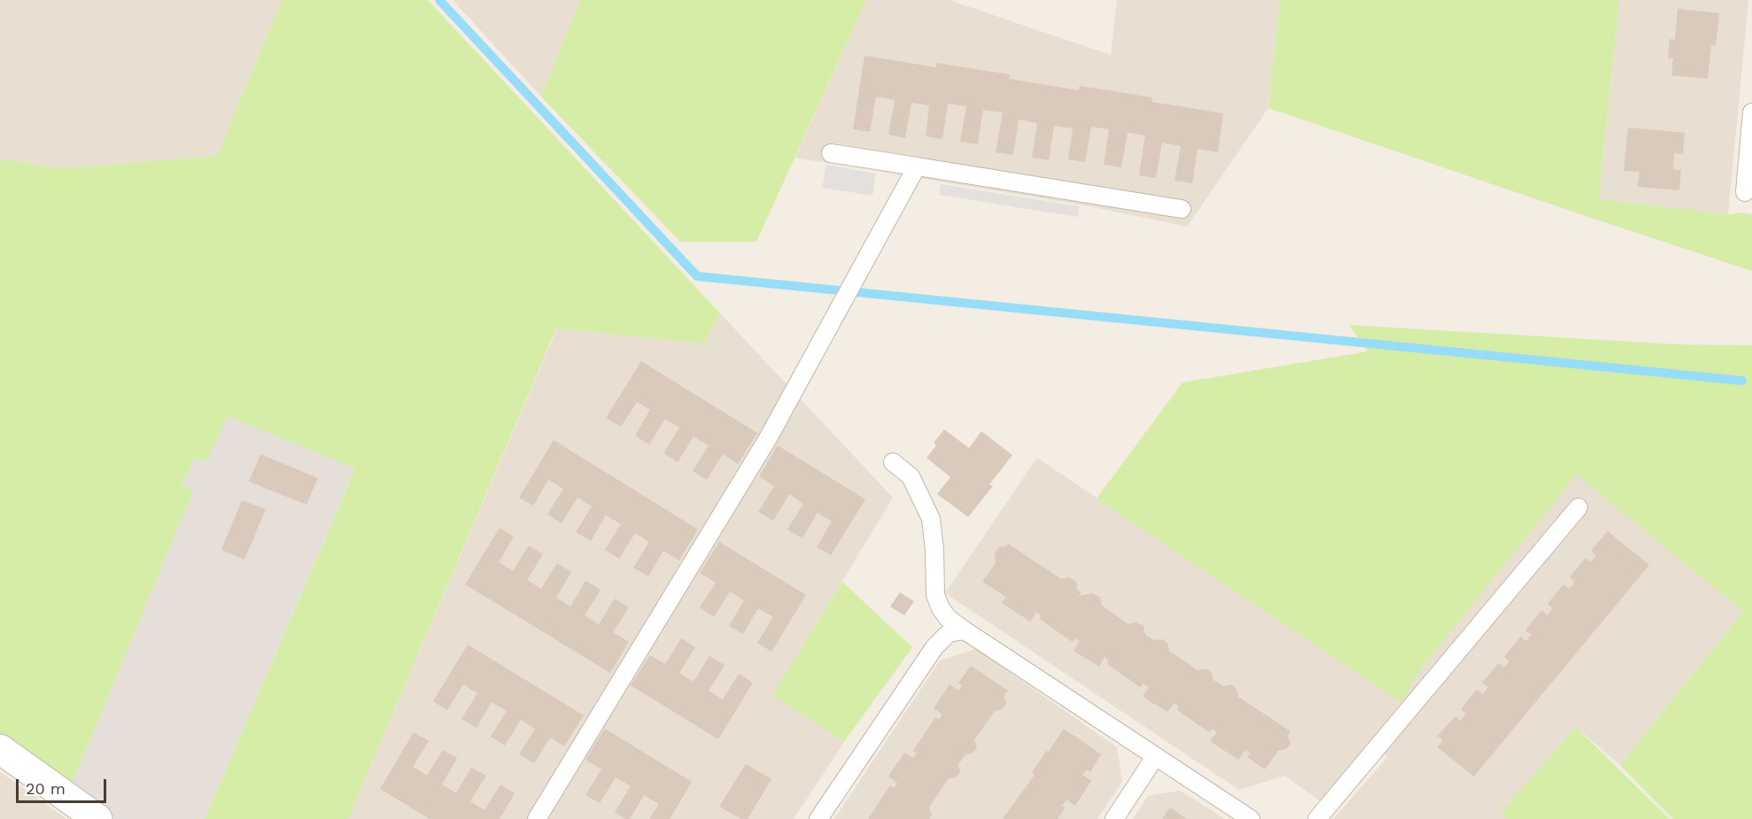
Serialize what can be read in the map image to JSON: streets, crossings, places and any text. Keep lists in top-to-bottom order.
{
  "scale_bar": "20 m"
}
